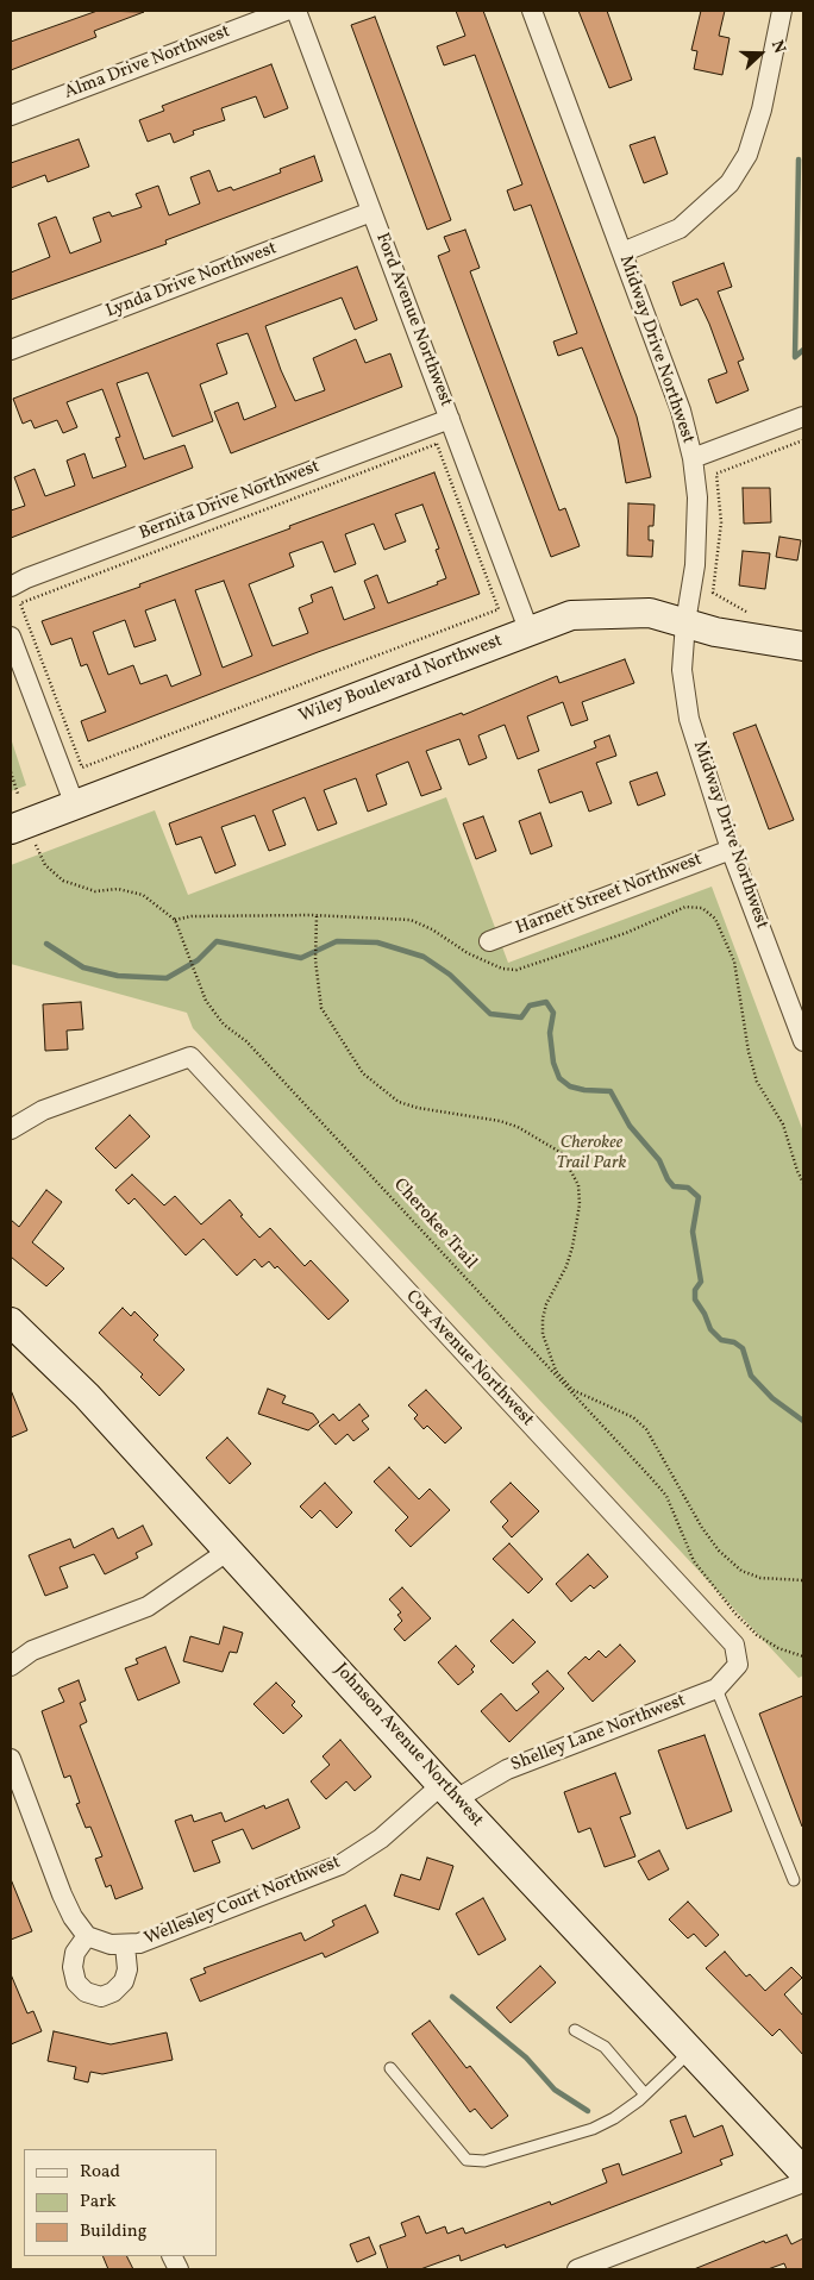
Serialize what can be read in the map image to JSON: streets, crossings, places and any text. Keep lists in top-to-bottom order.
{
  "streets": {
    "street": [
      "Alma Drive Northwest",
      "Lynda Drive Northwest",
      "Ford Avenue Northwest",
      "Midway Drive Northwest",
      "Bernita Drive Northwest",
      "Wiley Boulevard Northwest",
      "Harnett Street Northwest",
      "Cox Avenue Northwest",
      "Shelley Lane Northwest",
      "Johnson Avenue Northwest",
      "Wellesley Court Northwest"
    ],
    "path": ["Cherokee Trail"]
  },
  "crossings": [
    ["Lynda Drive Northwest", "Ford Avenue Northwest"],
    ["Ford Avenue Northwest", "Bernita Drive Northwest"],
    ["Ford Avenue Northwest", "Wiley Boulevard Northwest"],
    ["Midway Drive Northwest", "Wiley Boulevard Northwest"],
    ["Midway Drive Northwest", "Harnett Street Northwest"],
    ["Cox Avenue Northwest", "Shelley Lane Northwest"],
    ["Shelley Lane Northwest", "Johnson Avenue Northwest"],
    ["Shelley Lane Northwest", "Wellesley Court Northwest"],
    ["Johnson Avenue Northwest", "Wellesley Court Northwest"]
  ],
  "parks": ["Cherokee Trail Park"],
  "legend": ["Road", "Park", "Building"],
  "north": "right"
}
